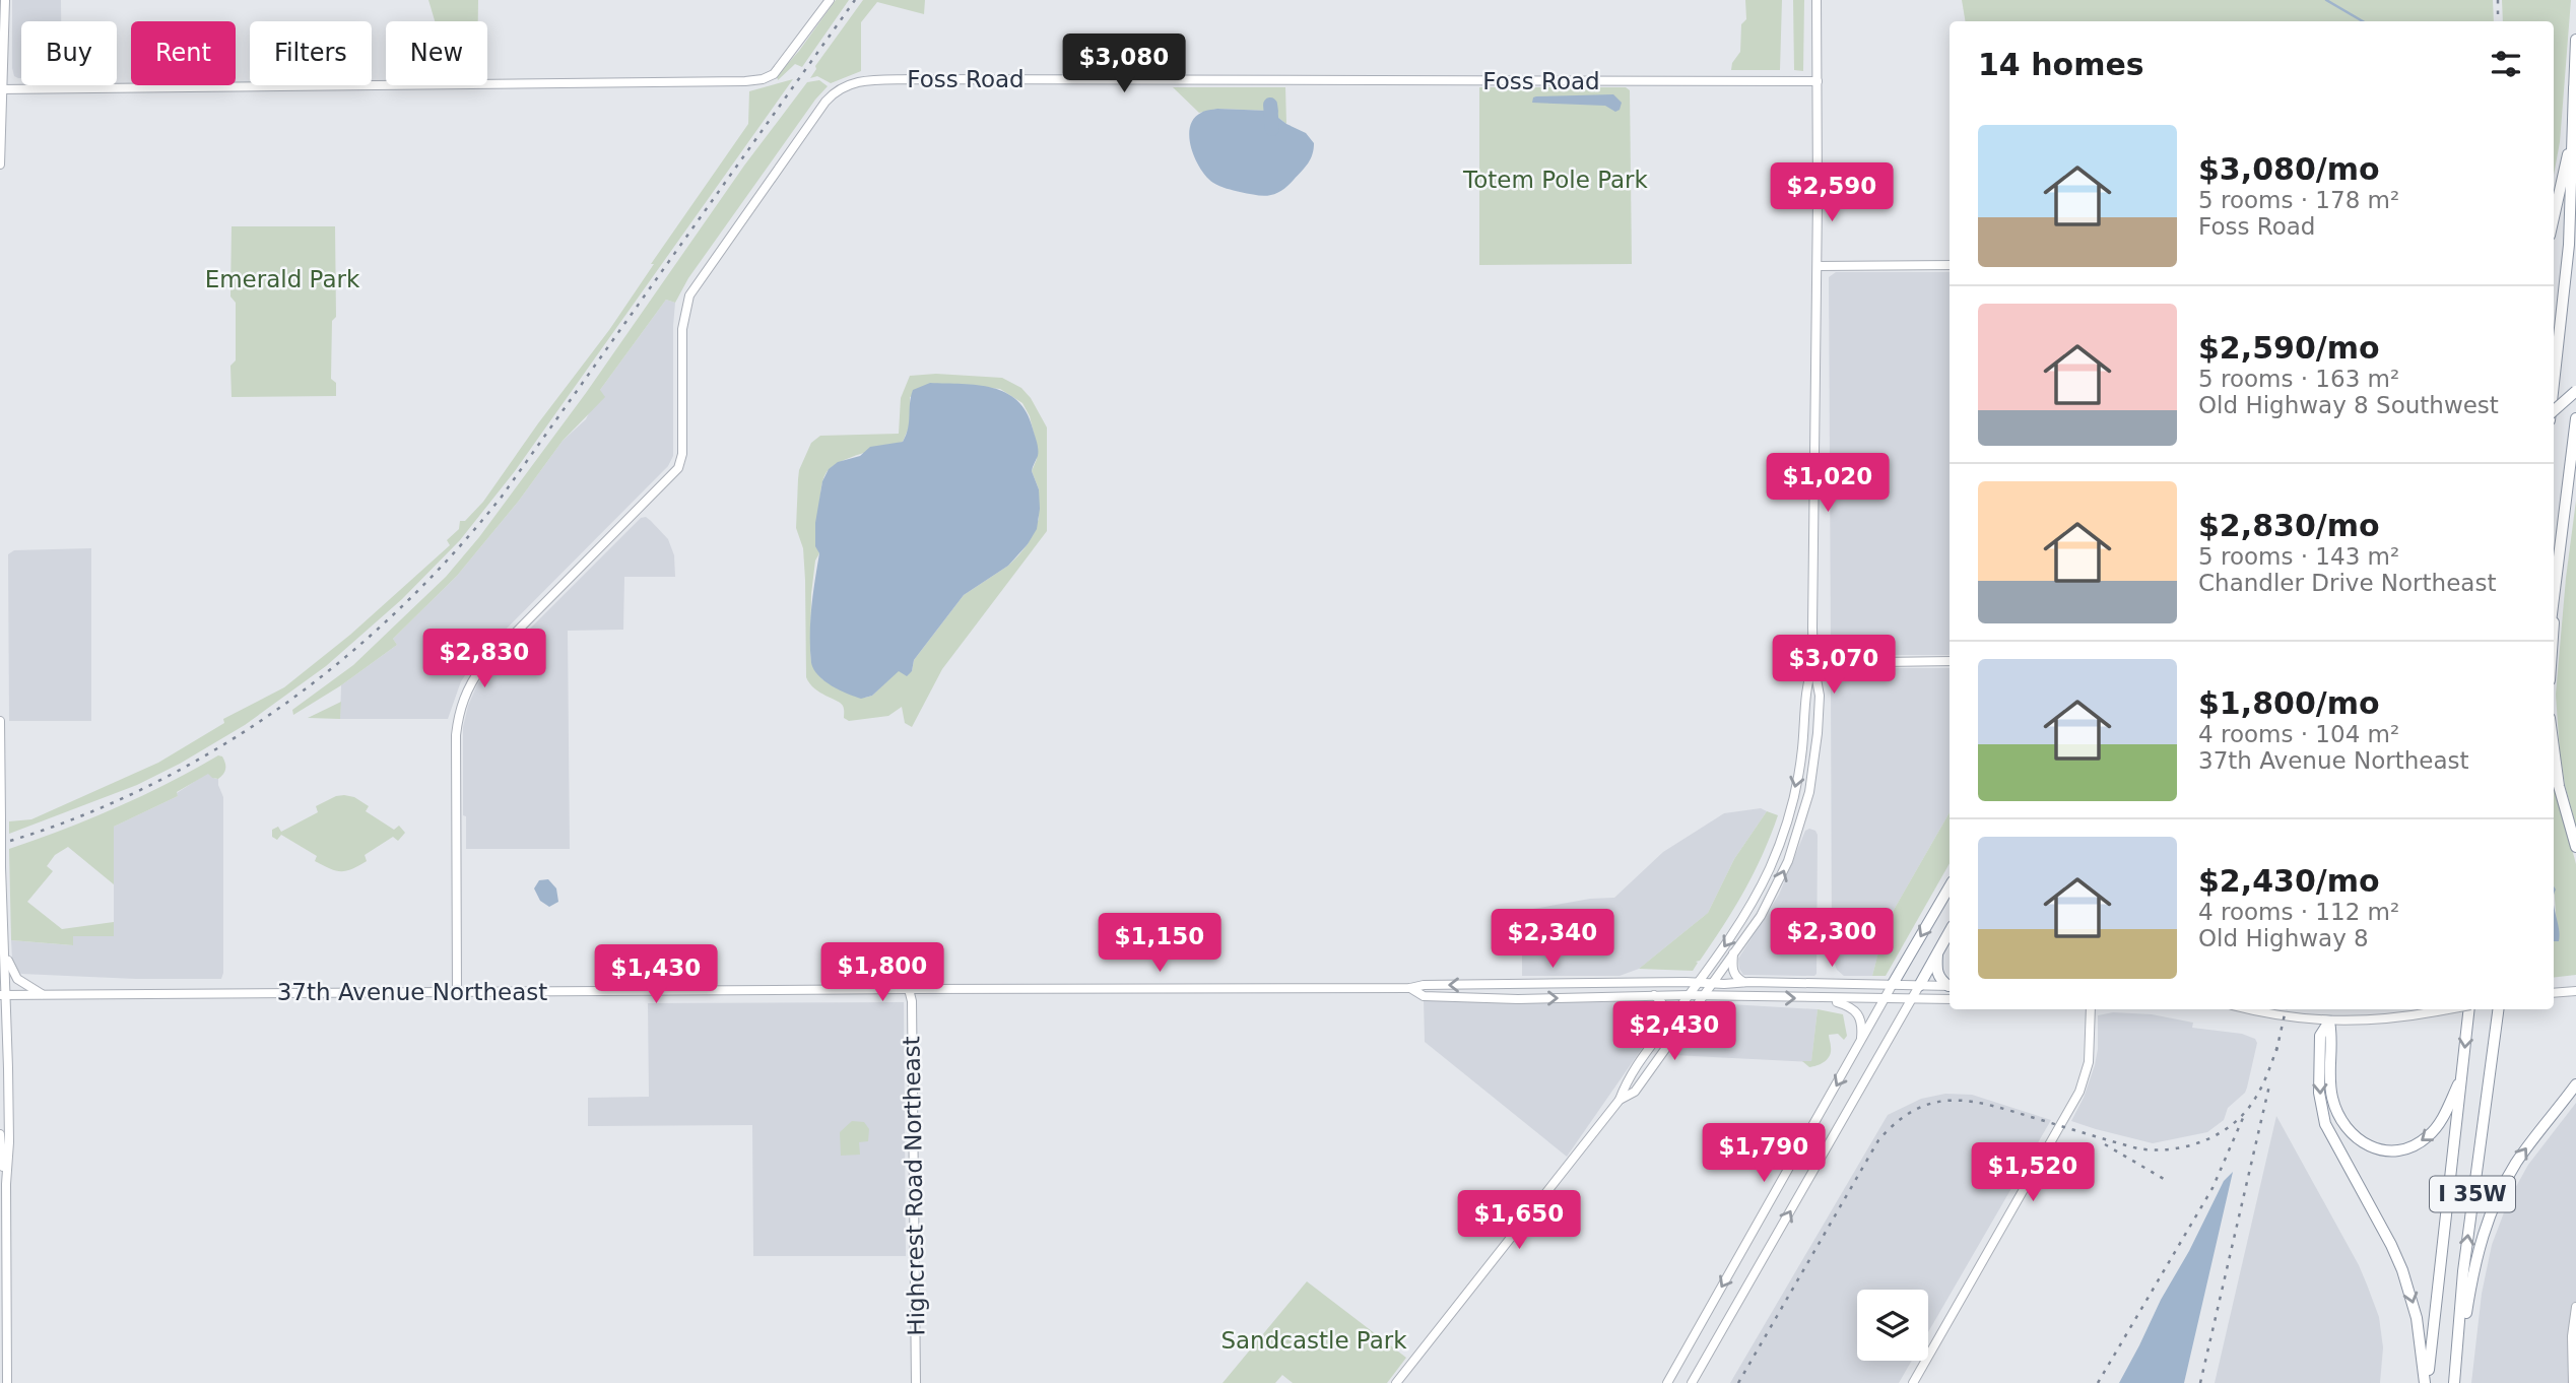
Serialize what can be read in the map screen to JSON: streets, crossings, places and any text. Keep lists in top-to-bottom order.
{
  "streets": {
    "highway": ["I 35W"],
    "street": ["Foss Road", "37th Avenue Northeast", "Highcrest Road Northeast"]
  },
  "crossings": [
    ["Foss Road", "37th Avenue Northeast"],
    ["37th Avenue Northeast", "Highcrest Road Northeast"]
  ],
  "parks": ["Totem Pole Park", "Emerald Park", "Sandcastle Park"],
  "page": {
    "chip": [
      "Buy",
      "Rent",
      "Filters",
      "New"
    ],
    "heading": "14 homes",
    "price": [
      "$3,080",
      "$2,590",
      "$1,020",
      "$2,830",
      "$3,070",
      "$2,300",
      "$2,340",
      "$1,150",
      "$1,800",
      "$1,430",
      "$2,430",
      "$1,790",
      "$1,520",
      "$1,650"
    ],
    "list": [
      {
        "name": "$3,080/mo",
        "note": "5 rooms · 178 m² · Foss Road"
      },
      {
        "name": "$2,590/mo",
        "note": "5 rooms · 163 m² · Old Highway 8 Southwest"
      },
      {
        "name": "$2,830/mo",
        "note": "5 rooms · 143 m² · Chandler Drive Northeast"
      },
      {
        "name": "$1,800/mo",
        "note": "4 rooms · 104 m² · 37th Avenue Northeast"
      },
      {
        "name": "$2,430/mo",
        "note": "4 rooms · 112 m² · Old Highway 8"
      }
    ]
  }
}
